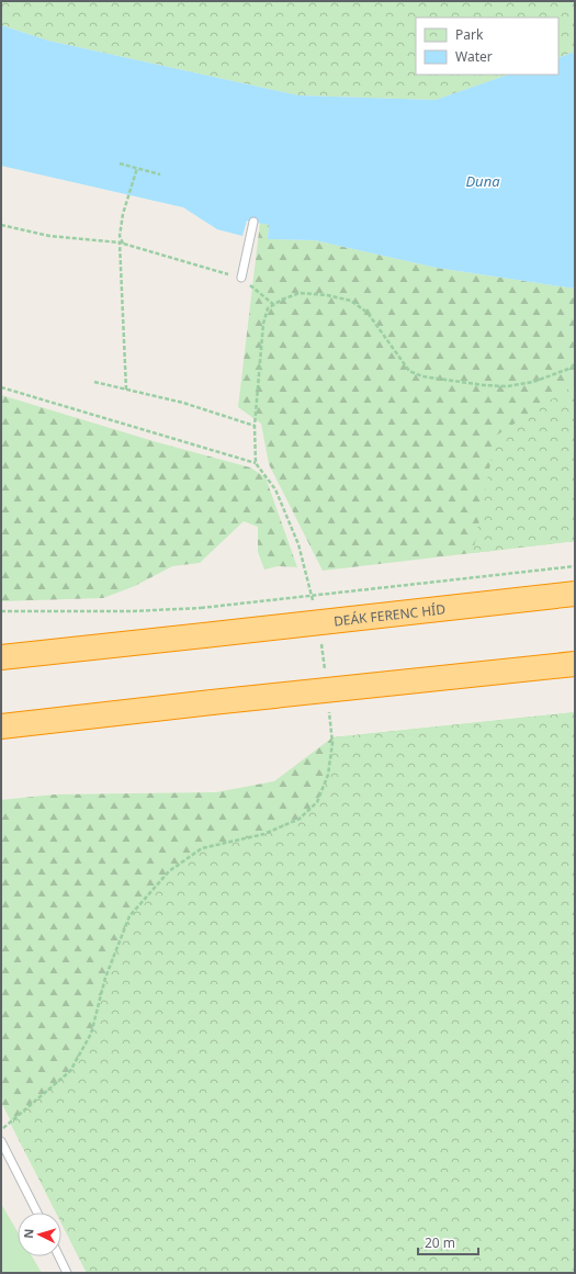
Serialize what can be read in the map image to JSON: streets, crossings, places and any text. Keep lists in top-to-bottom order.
{
  "streets": {
    "highway": ["DEÁK FERENC HÍD"]
  },
  "water": ["Duna"],
  "legend": ["Park", "Water"],
  "scale_bar": "20 m",
  "north": "left"
}
